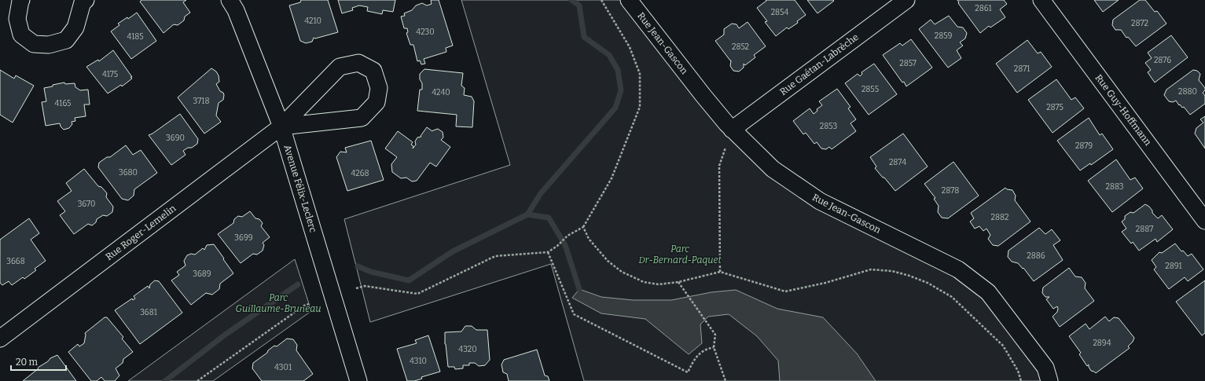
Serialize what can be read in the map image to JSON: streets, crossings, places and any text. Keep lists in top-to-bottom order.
{
  "streets": {
    "street": [
      "Rue Jean-Gascon",
      "Rue Gaétan-Labrèche",
      "Rue Guy-Hoffmann",
      "Avenue Félix-Leclerc",
      "Rue Roger-Lemelin"
    ]
  },
  "crossings": [
    ["Rue Jean-Gascon", "Rue Gaétan-Labrèche"],
    ["Avenue Félix-Leclerc", "Rue Roger-Lemelin"]
  ],
  "parks": ["Parc Dr-Bernard-Paquet", "Parc Guillaume-Bruneau"],
  "house_numbers": [
    "2861",
    "2854",
    "4210",
    "2872",
    "4230",
    "2859",
    "4185",
    "2852",
    "2876",
    "2857",
    "2871",
    "4175",
    "2855",
    "2880",
    "4240",
    "3718",
    "4165",
    "2875",
    "2853",
    "3690",
    "2879",
    "2874",
    "3680",
    "4268",
    "2883",
    "2878",
    "3670",
    "2882",
    "2887",
    "3699",
    "2886",
    "3668",
    "2891",
    "3689",
    "3681",
    "2894",
    "4320",
    "4310",
    "4301"
  ],
  "scale_bar": "20 m"
}
